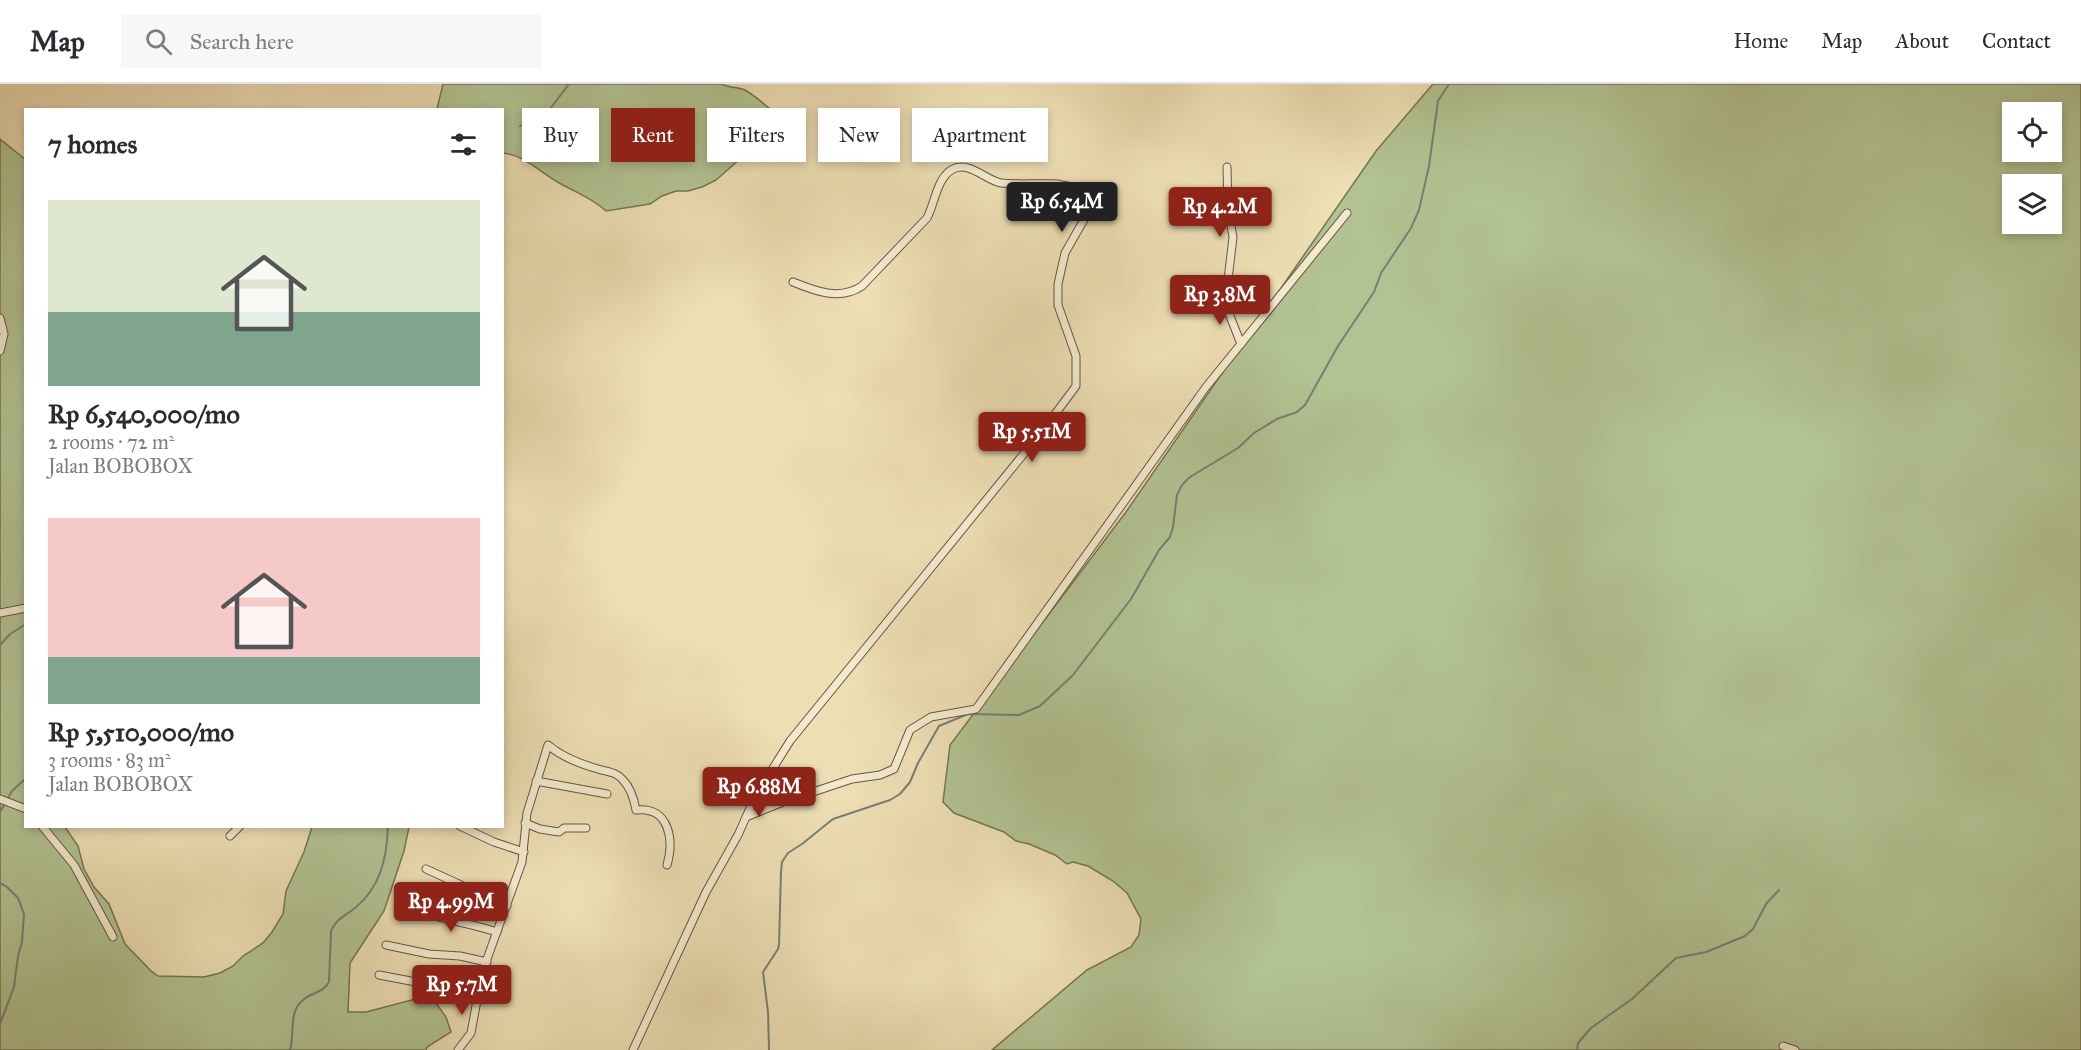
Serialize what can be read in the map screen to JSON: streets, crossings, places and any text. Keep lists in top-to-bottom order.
{
  "page": {
    "header": "Map",
    "search": "Search here",
    "nav": [
      "Home",
      "Map",
      "About",
      "Contact"
    ],
    "chip": [
      "Buy",
      "Rent",
      "Filters",
      "New",
      "Apartment"
    ],
    "heading": "7 homes",
    "list": [
      {
        "name": "Rp 6,540,000/mo",
        "note": "2 rooms · 72 m² · Jalan BOBOBOX"
      },
      {
        "name": "Rp 5,510,000/mo",
        "note": "3 rooms · 83 m² · Jalan BOBOBOX"
      }
    ],
    "price": [
      "Rp 6.54M",
      "Rp 4.2M",
      "Rp 3.8M",
      "Rp 5.51M",
      "Rp 6.88M",
      "Rp 4.99M",
      "Rp 5.7M"
    ]
  }
}
